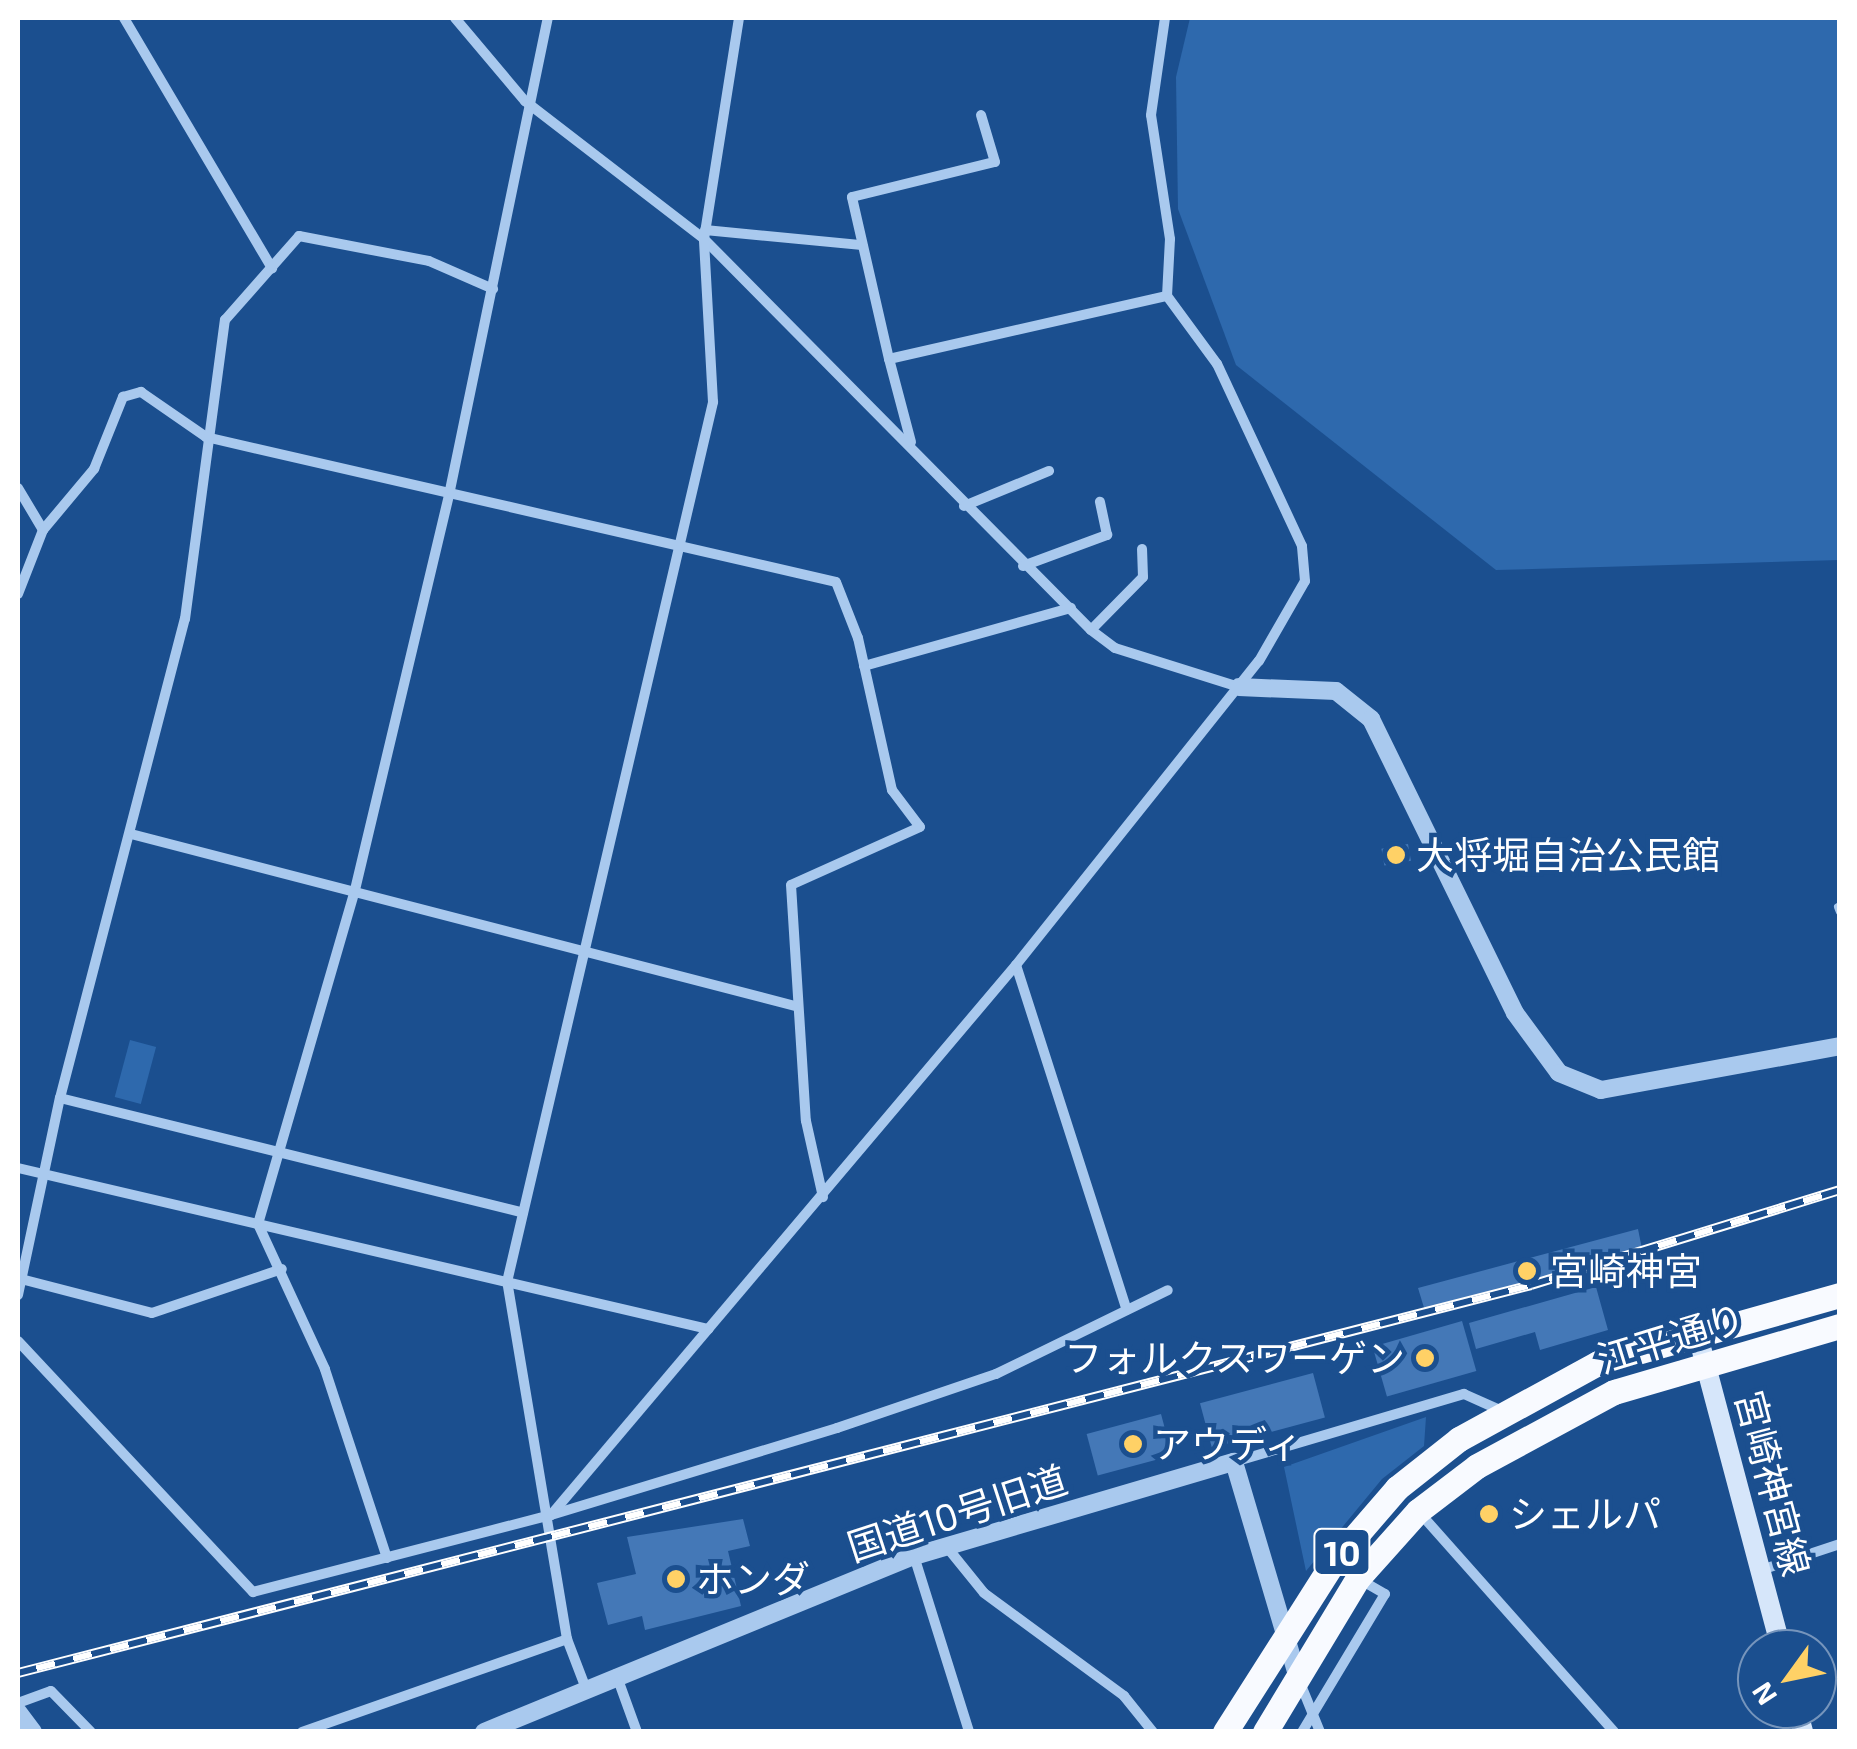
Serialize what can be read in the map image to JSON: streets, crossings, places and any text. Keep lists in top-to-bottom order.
{
  "streets": {
    "highway": ["江平通り", "10"],
    "main road": ["宮崎神宮線"],
    "street": ["国道10号旧道"]
  },
  "crossings": [
    ["江平通り", "宮崎神宮線"],
    ["江平通り", "10"]
  ],
  "places": [
    "大将堀自治公民館",
    "宮崎神宮",
    "フォルクスワーゲン",
    "アウディ",
    "シェルパ",
    "ホンダ"
  ],
  "north": "bottom left"
}
